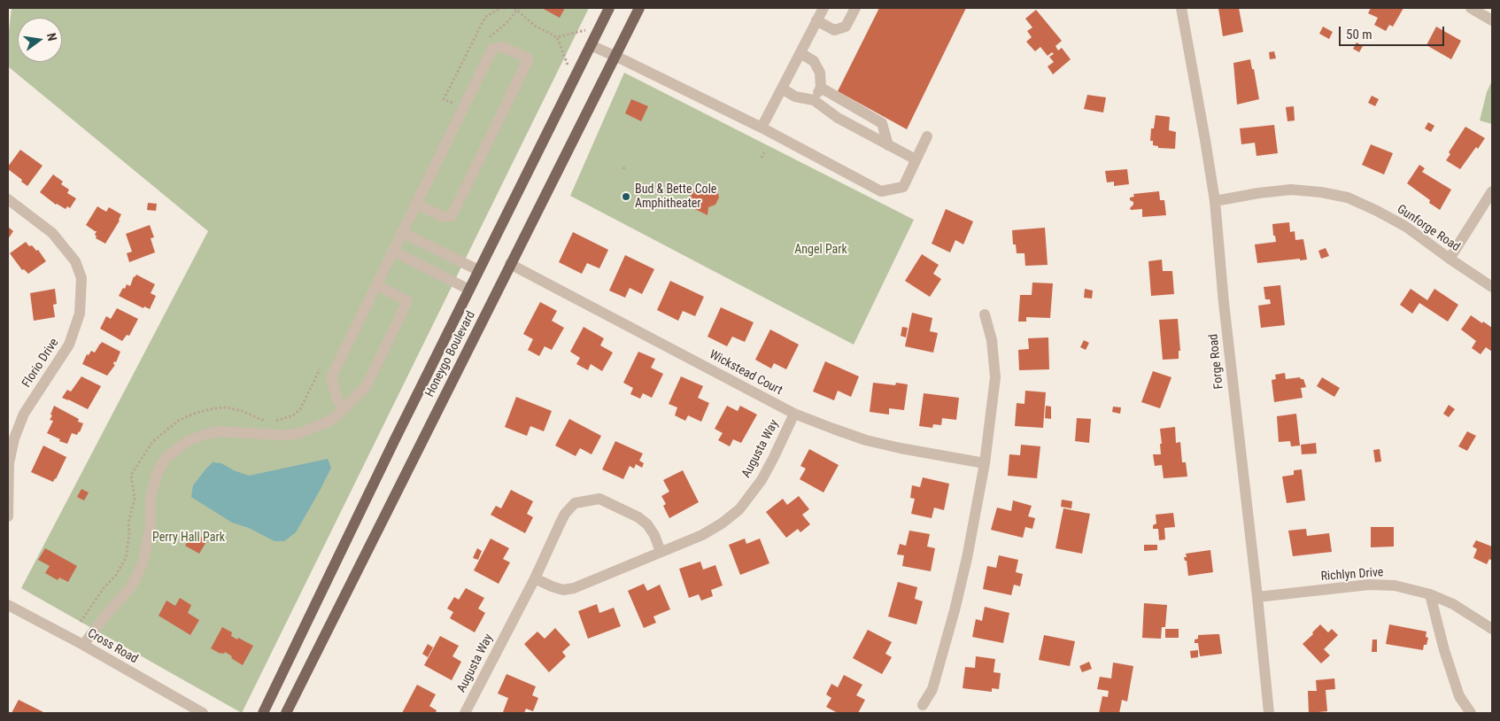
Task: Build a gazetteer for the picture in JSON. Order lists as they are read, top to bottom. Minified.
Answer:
{"streets":{"main road":["Honeygo Boulevard"],"street":["Gunforge Road","Forge Road","Florio Drive","Wickstead Court","Augusta Way","Richlyn Drive","Cross Road"]},"crossings":[["Gunforge Road","Forge Road"],["Honeygo Boulevard","Wickstead Court"],["Forge Road","Richlyn Drive"],["Wickstead Court","Augusta Way"]],"parks":["Angel Park","Perry Hall Park"],"places":["Bud & Bette Cole Amphitheater"],"scale_bar":"50 m","north":"right"}
